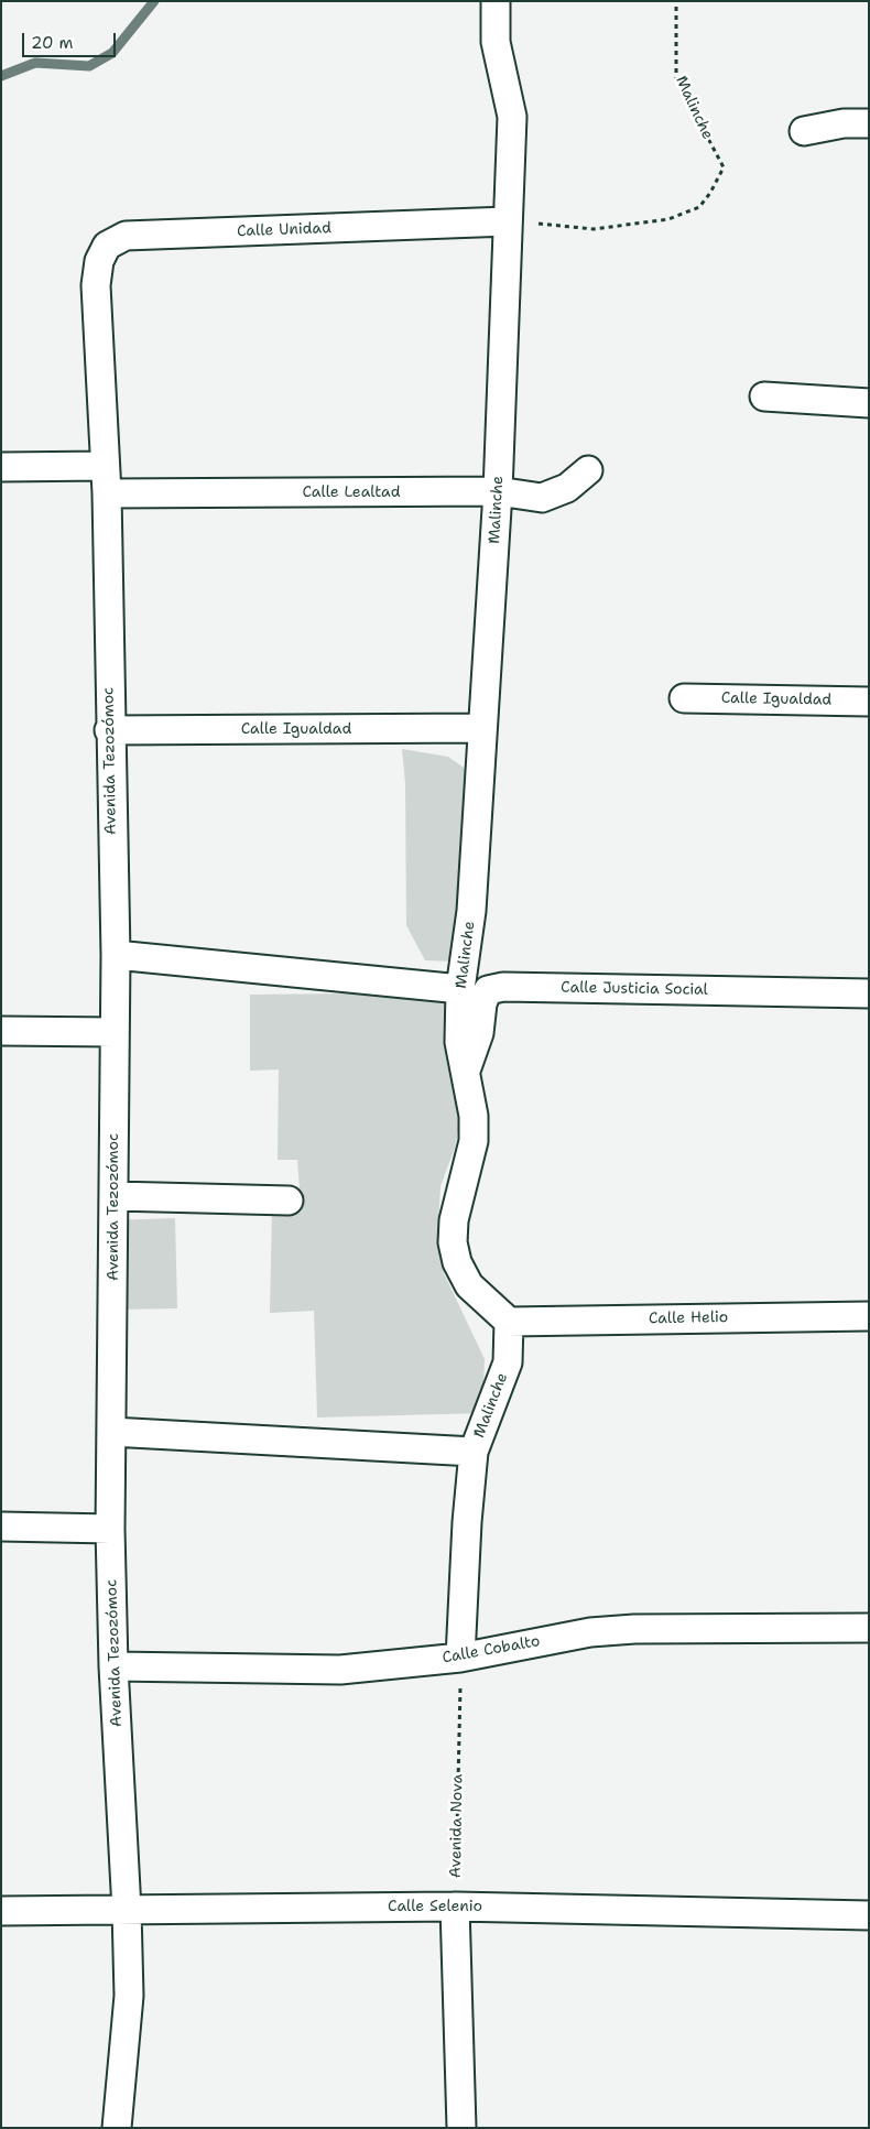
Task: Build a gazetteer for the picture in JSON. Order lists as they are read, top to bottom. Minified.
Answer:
{"streets":{"street":["Malinche","Calle Unidad","Calle Lealtad","Calle Igualdad","Avenida Tezozómoc","Calle Justicia Social","Calle Helio","Calle Cobalto","Calle Selenio"],"path":["Avenida Nova"]},"crossings":[["Malinche","Calle Unidad"],["Malinche","Calle Lealtad"],["Malinche","Calle Igualdad"],["Malinche","Calle Justicia Social"],["Malinche","Calle Helio"],["Malinche","Calle Cobalto"],["Malinche","Avenida Nova"],["Calle Unidad","Avenida Tezozómoc"],["Calle Lealtad","Avenida Tezozómoc"],["Calle Igualdad","Avenida Tezozómoc"],["Avenida Tezozómoc","Calle Cobalto"],["Avenida Tezozómoc","Calle Selenio"],["Calle Cobalto","Avenida Nova"],["Avenida Nova","Calle Selenio"]],"scale_bar":"20 m"}
